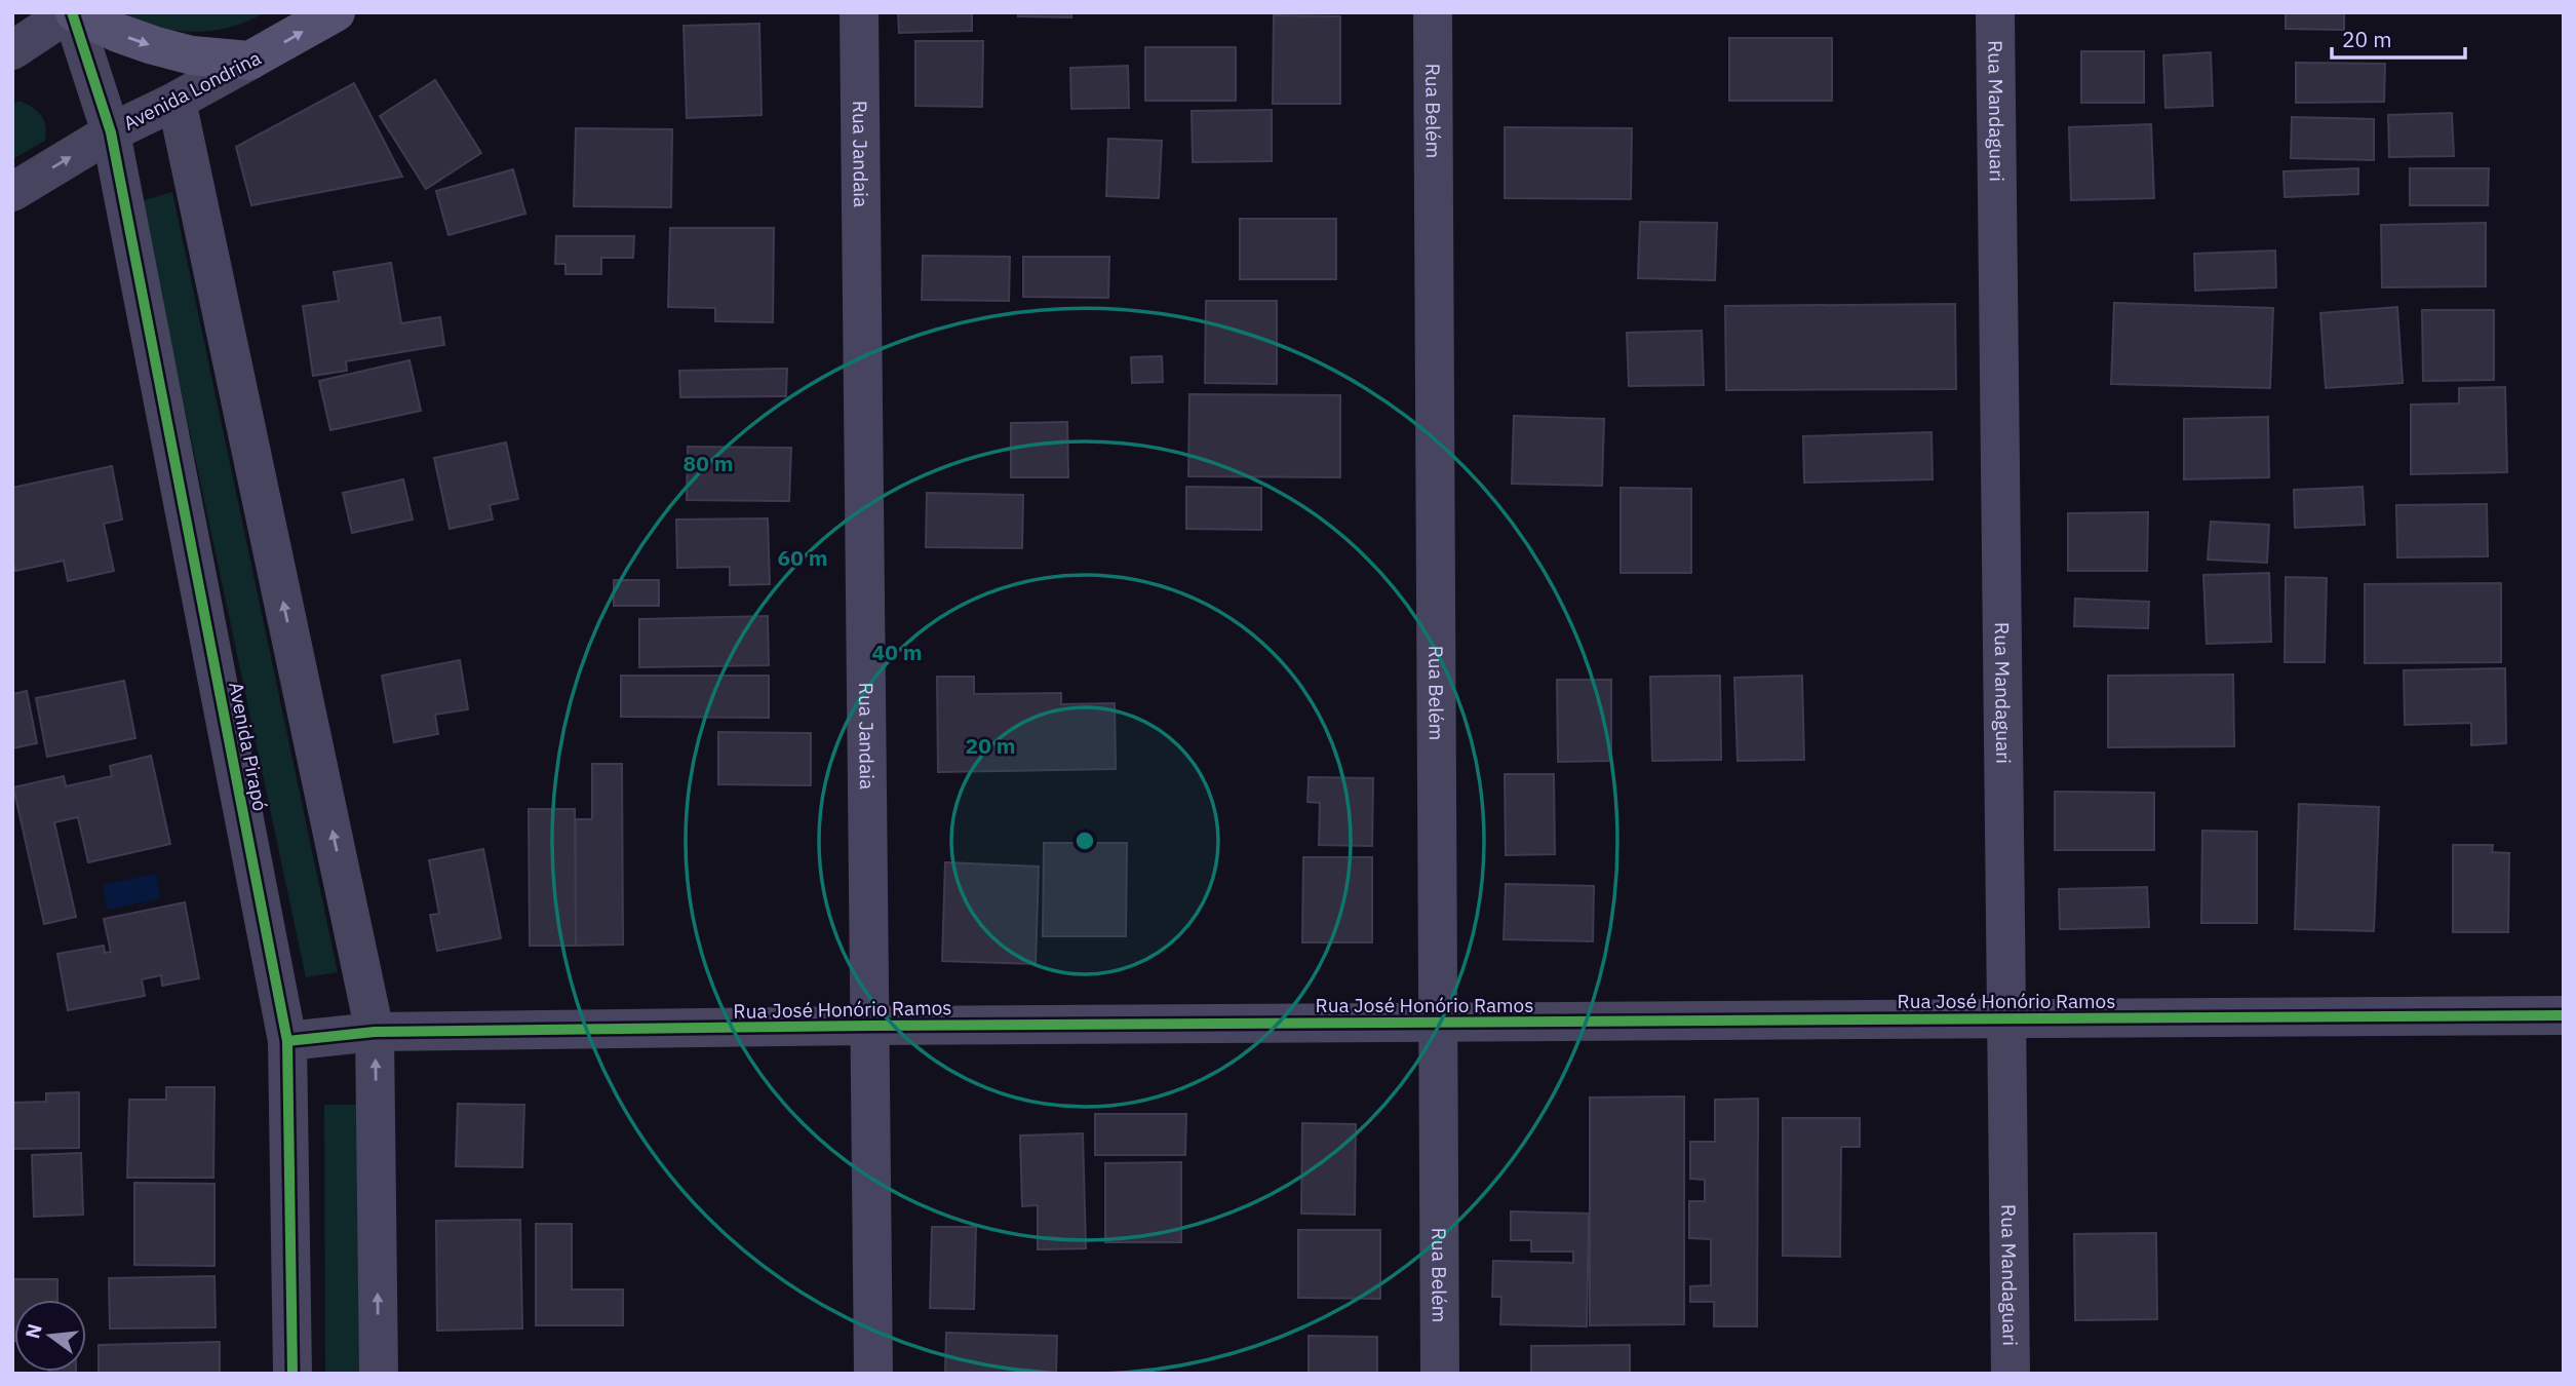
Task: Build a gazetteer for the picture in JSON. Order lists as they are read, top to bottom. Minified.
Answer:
{"streets":{"main road":["Avenida Londrina"],"street":["Rua Belém","Rua Mandaguari","Rua Jandaia","Avenida Pirapó","Rua José Honório Ramos"]},"crossings":[["Avenida Londrina","Avenida Pirapó"],["Rua Belém","Rua José Honório Ramos"],["Rua Mandaguari","Rua José Honório Ramos"],["Rua Jandaia","Rua José Honório Ramos"],["Avenida Pirapó","Rua José Honório Ramos"]],"one_way":["Avenida Londrina"],"scale_bar":"20 m","north":"left","rings":["80 m","60 m","40 m","20 m"]}
